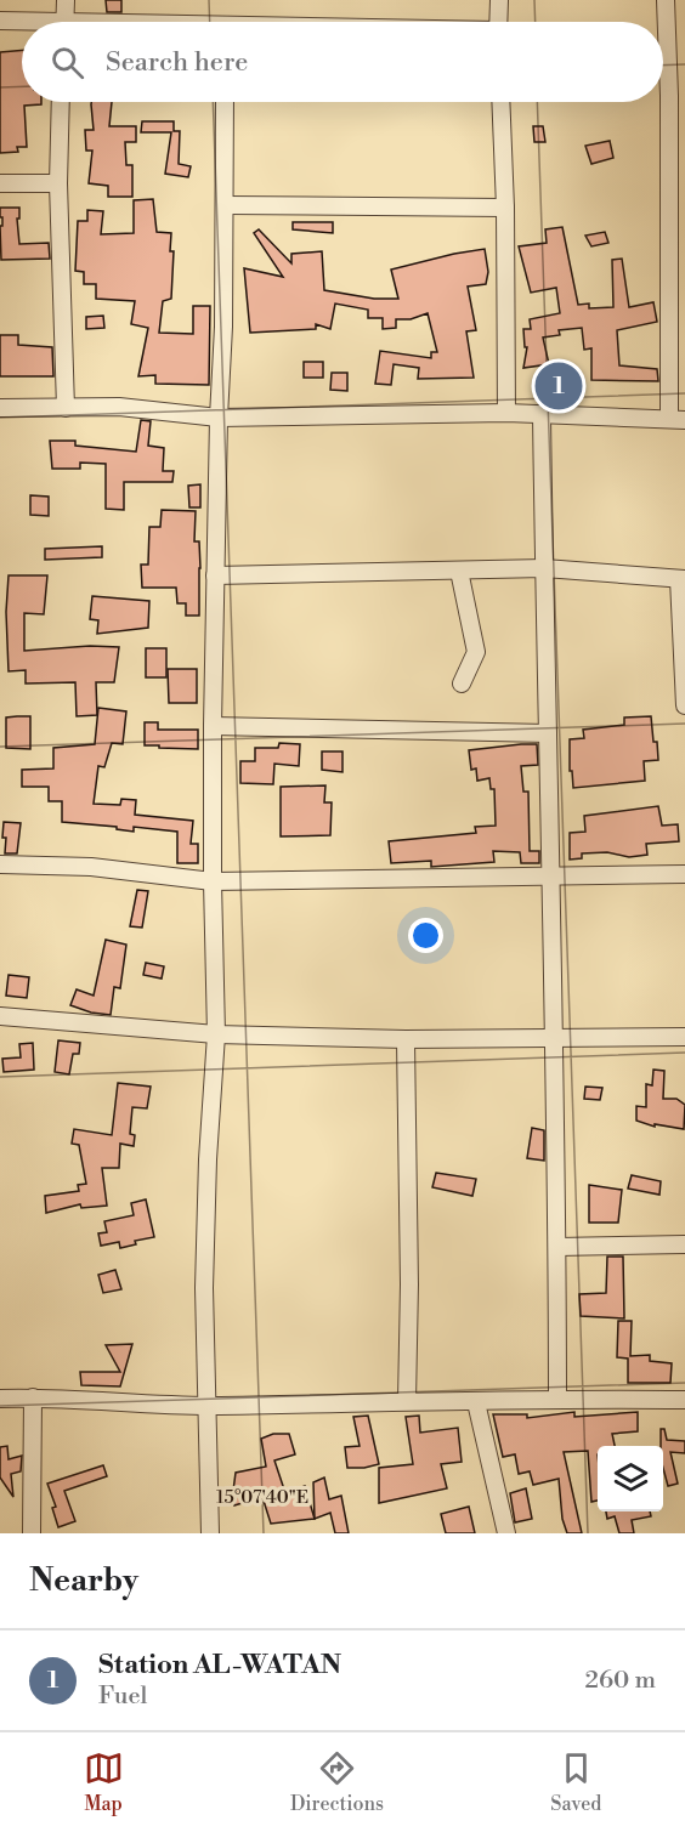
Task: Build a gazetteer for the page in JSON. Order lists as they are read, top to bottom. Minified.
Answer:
{"page":{"search":"Search here","pins":"1","heading":"Nearby","list":[{"mark":"1","name":"Station AL-WATAN","note":"Fuel","value":"260 m"}],"nav":["Map","Directions","Saved"]},"coordinates":["15°07'40\"E"]}
